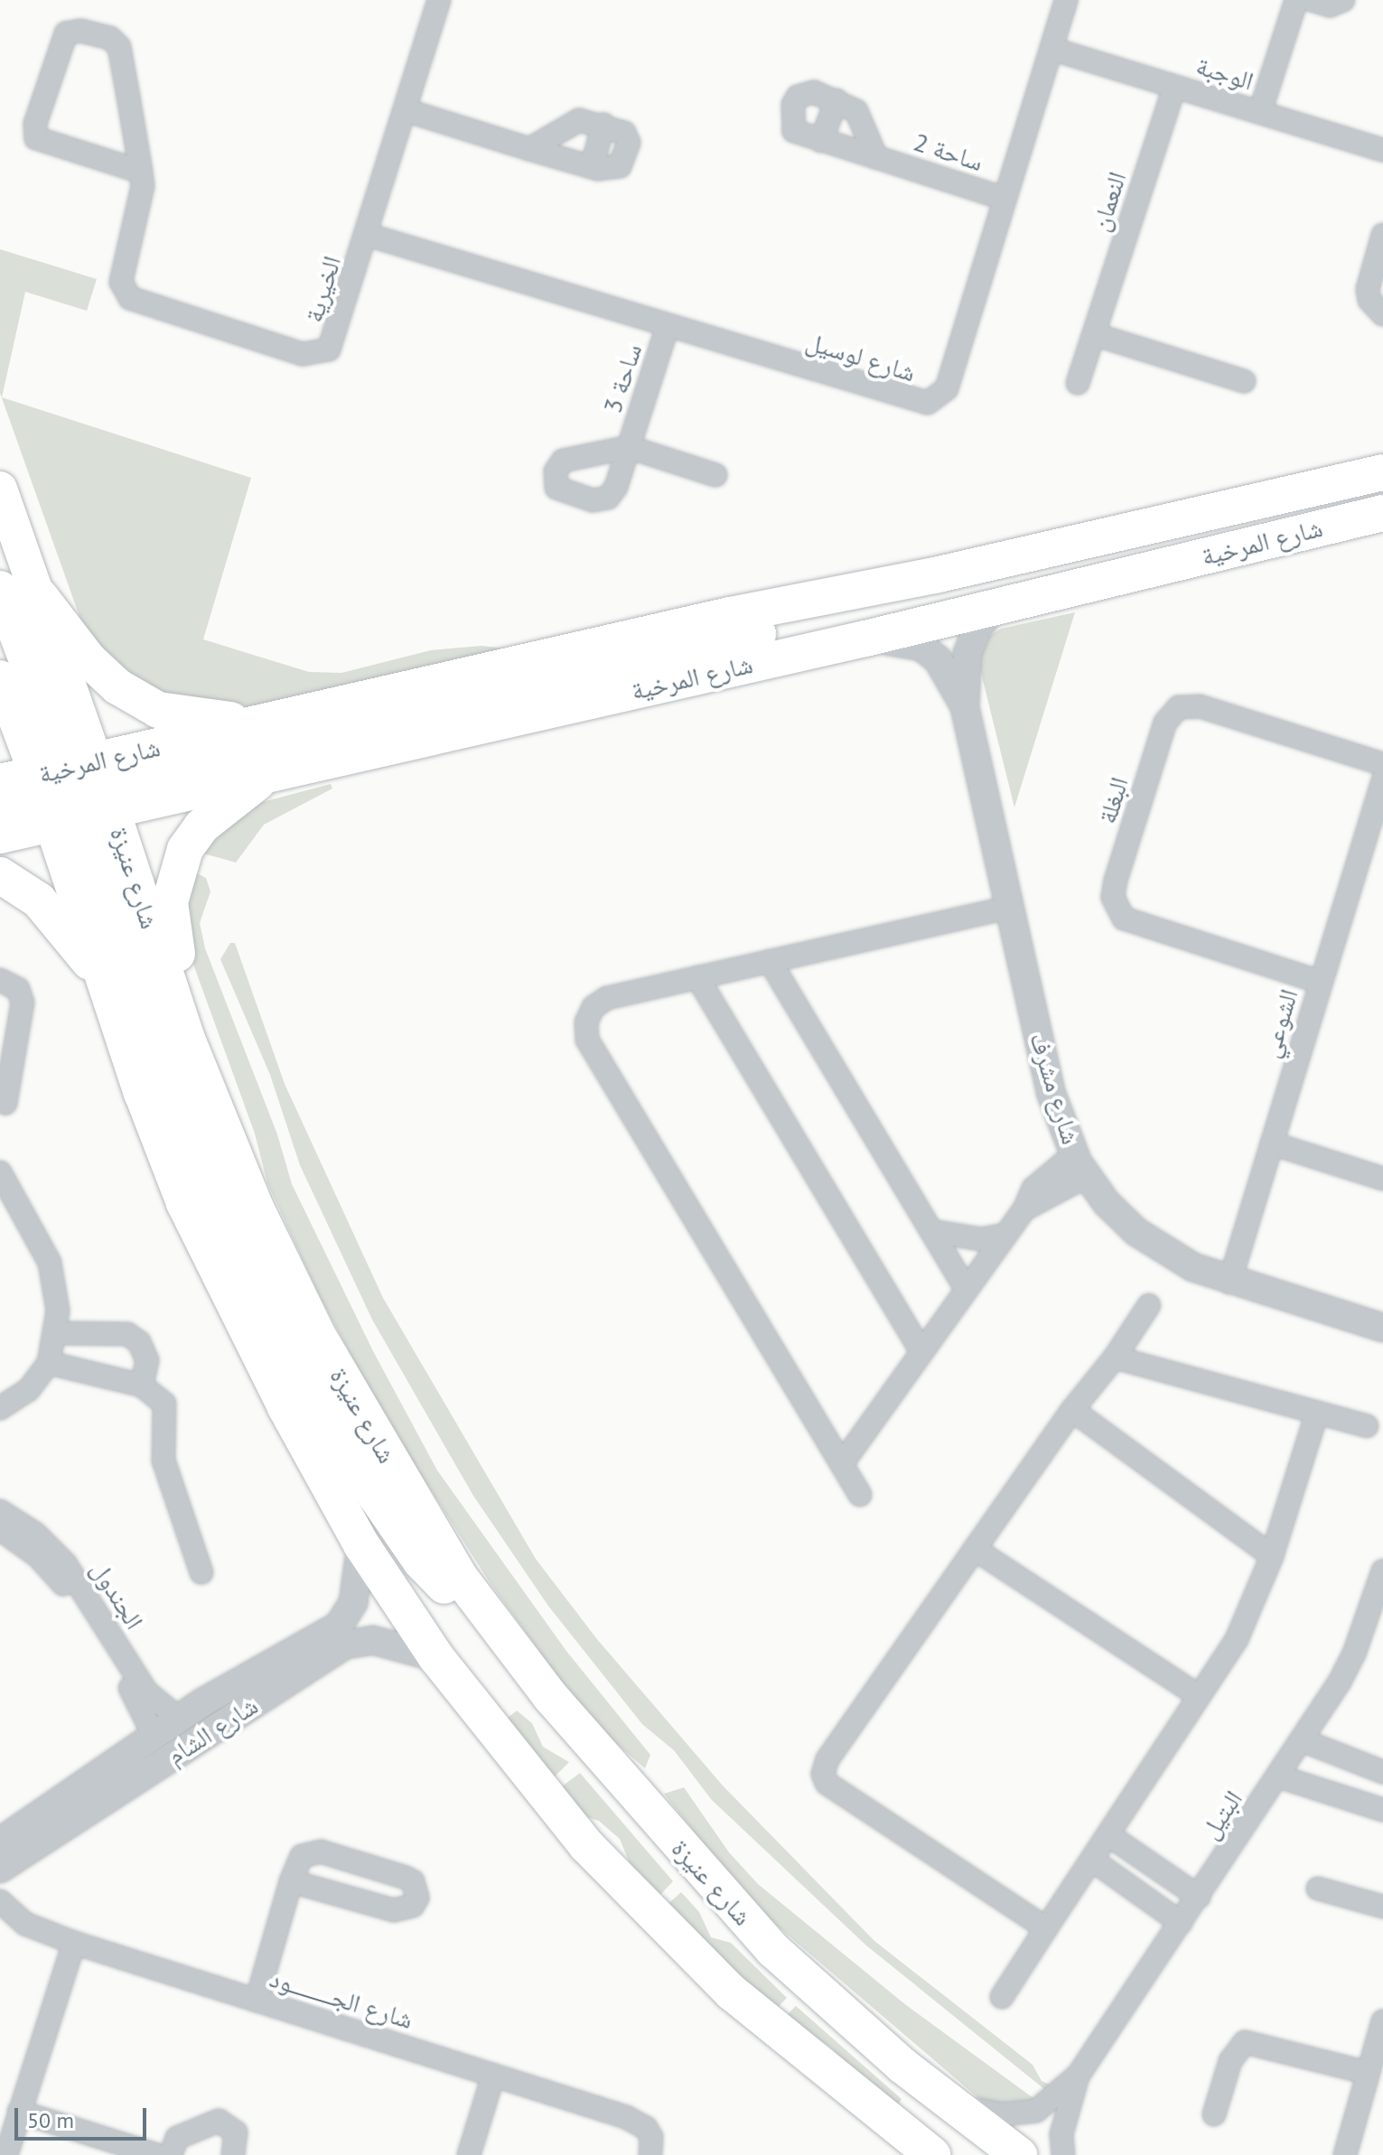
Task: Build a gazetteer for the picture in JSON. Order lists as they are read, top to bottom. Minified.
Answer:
{"streets":{"highway":["شارع المرخية","شارع عنيزة"],"street":["الوجبة","ساحة 2","النعمان","الخيرية","شارع لوسيل","ساحة 3","البغلة","الشوعي","شارع مشرف","الجندول","شارع الشام","البتيل","شارع الجــــــــود"]},"crossings":[["الوجبة","النعمان"],["الوجبة","شارع لوسيل"],["ساحة 2","شارع لوسيل"],["الخيرية","شارع لوسيل"],["شارع لوسيل","ساحة 3"],["شارع المرخية","شارع عنيزة"],["شارع المرخية","شارع مشرف"],["البغلة","الشوعي"],["شارع عنيزة","البتيل"],["الشوعي","شارع مشرف"],["الجندول","شارع الشام"]],"scale_bar":"50 m"}
